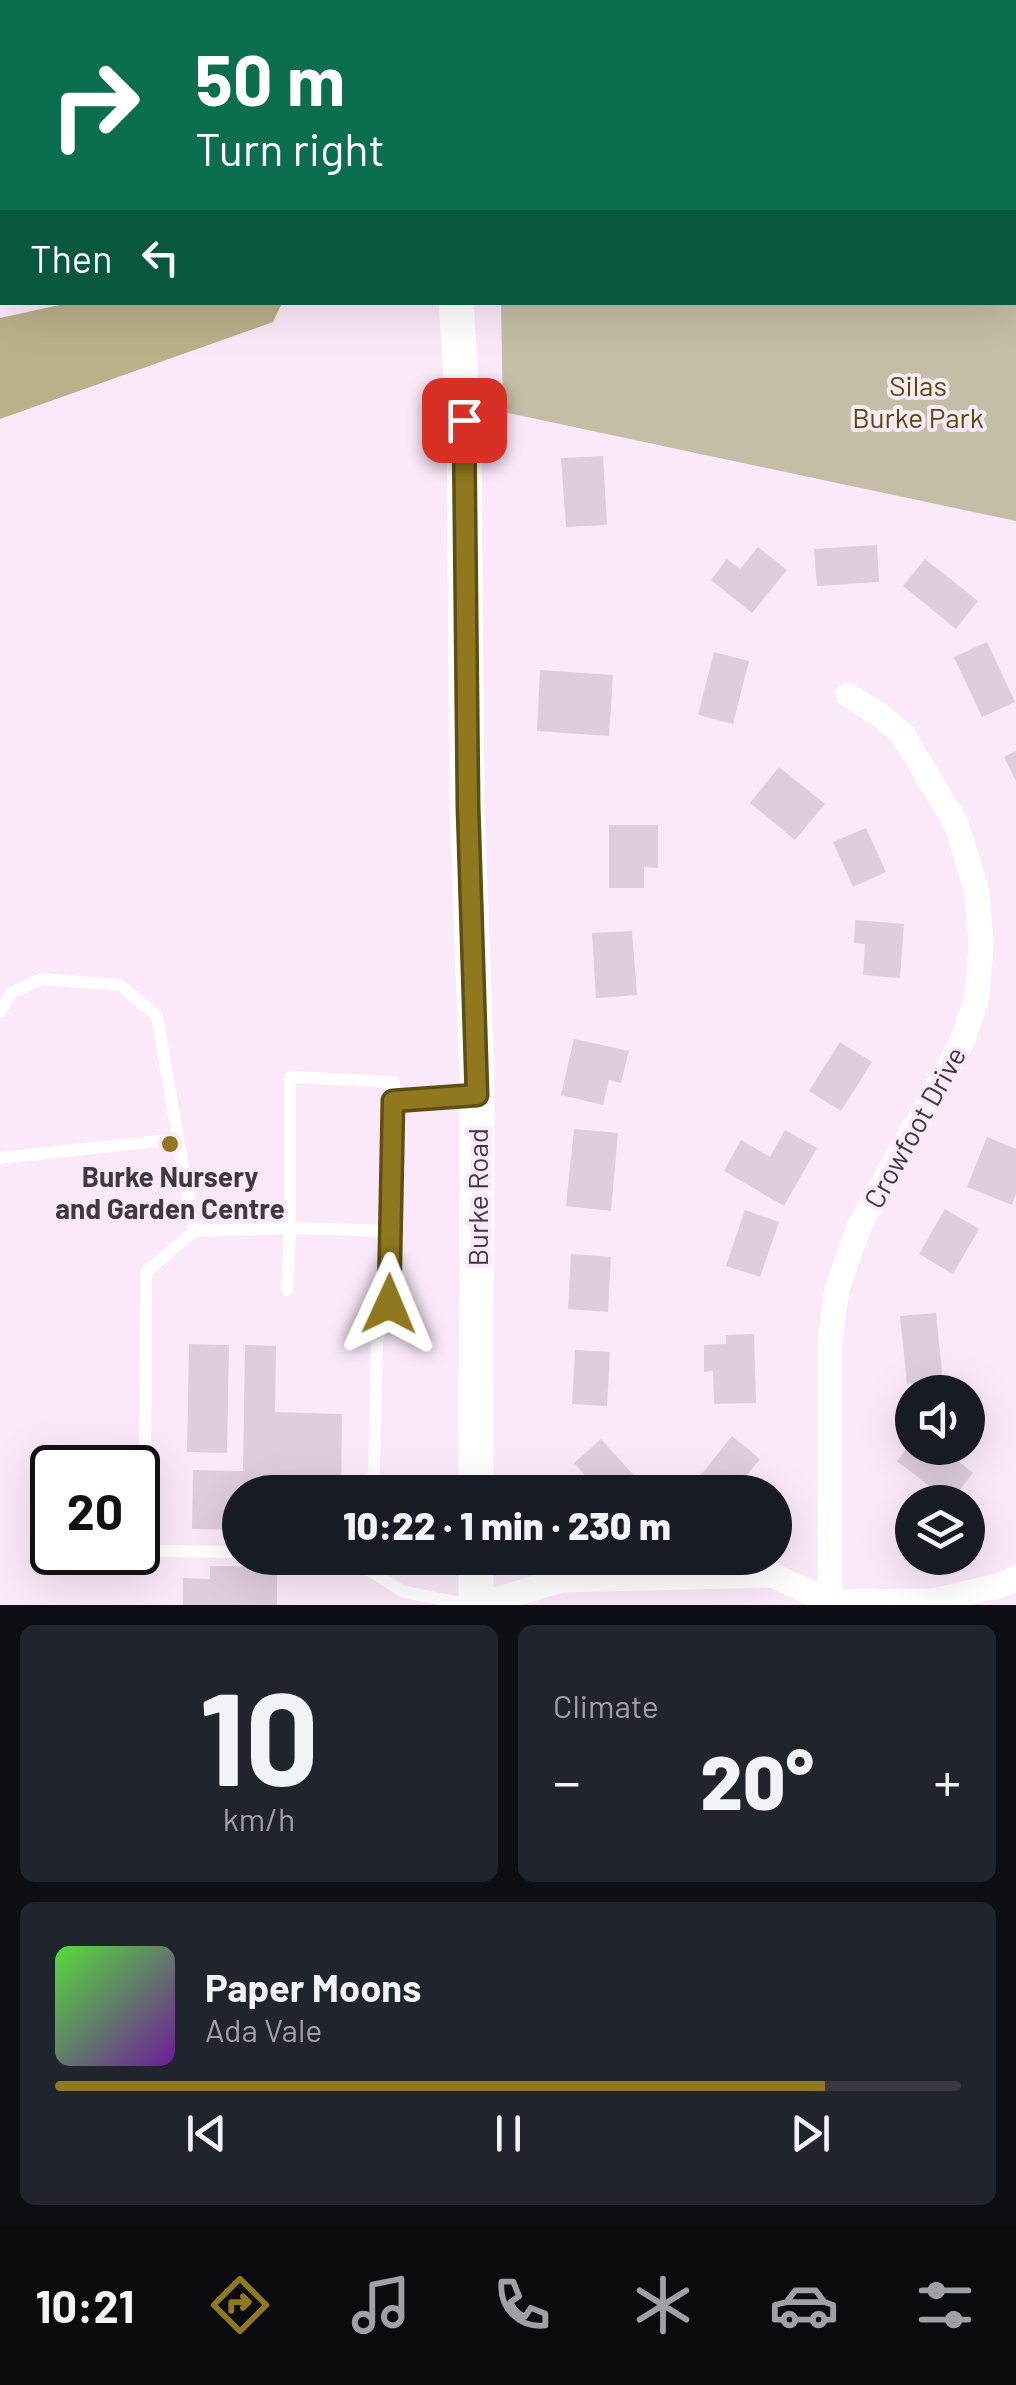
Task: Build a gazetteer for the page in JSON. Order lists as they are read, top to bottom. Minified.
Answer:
{"streets":{"street":["Crowfoot Drive","Burke Road"]},"parks":["Silas Burke Park"],"places":["Burke Nursery and Garden Centre"],"page":{"turn":["50 m","Turn right"],"then":"Then","limit":"20","trip":"10:22 · 1 min · 230 m","tile":[["10","km/h"],"Climate"],"heat":["−","20°","+"],"song":["Paper Moons","Ada Vale"],"tabs":"10:21"}}
